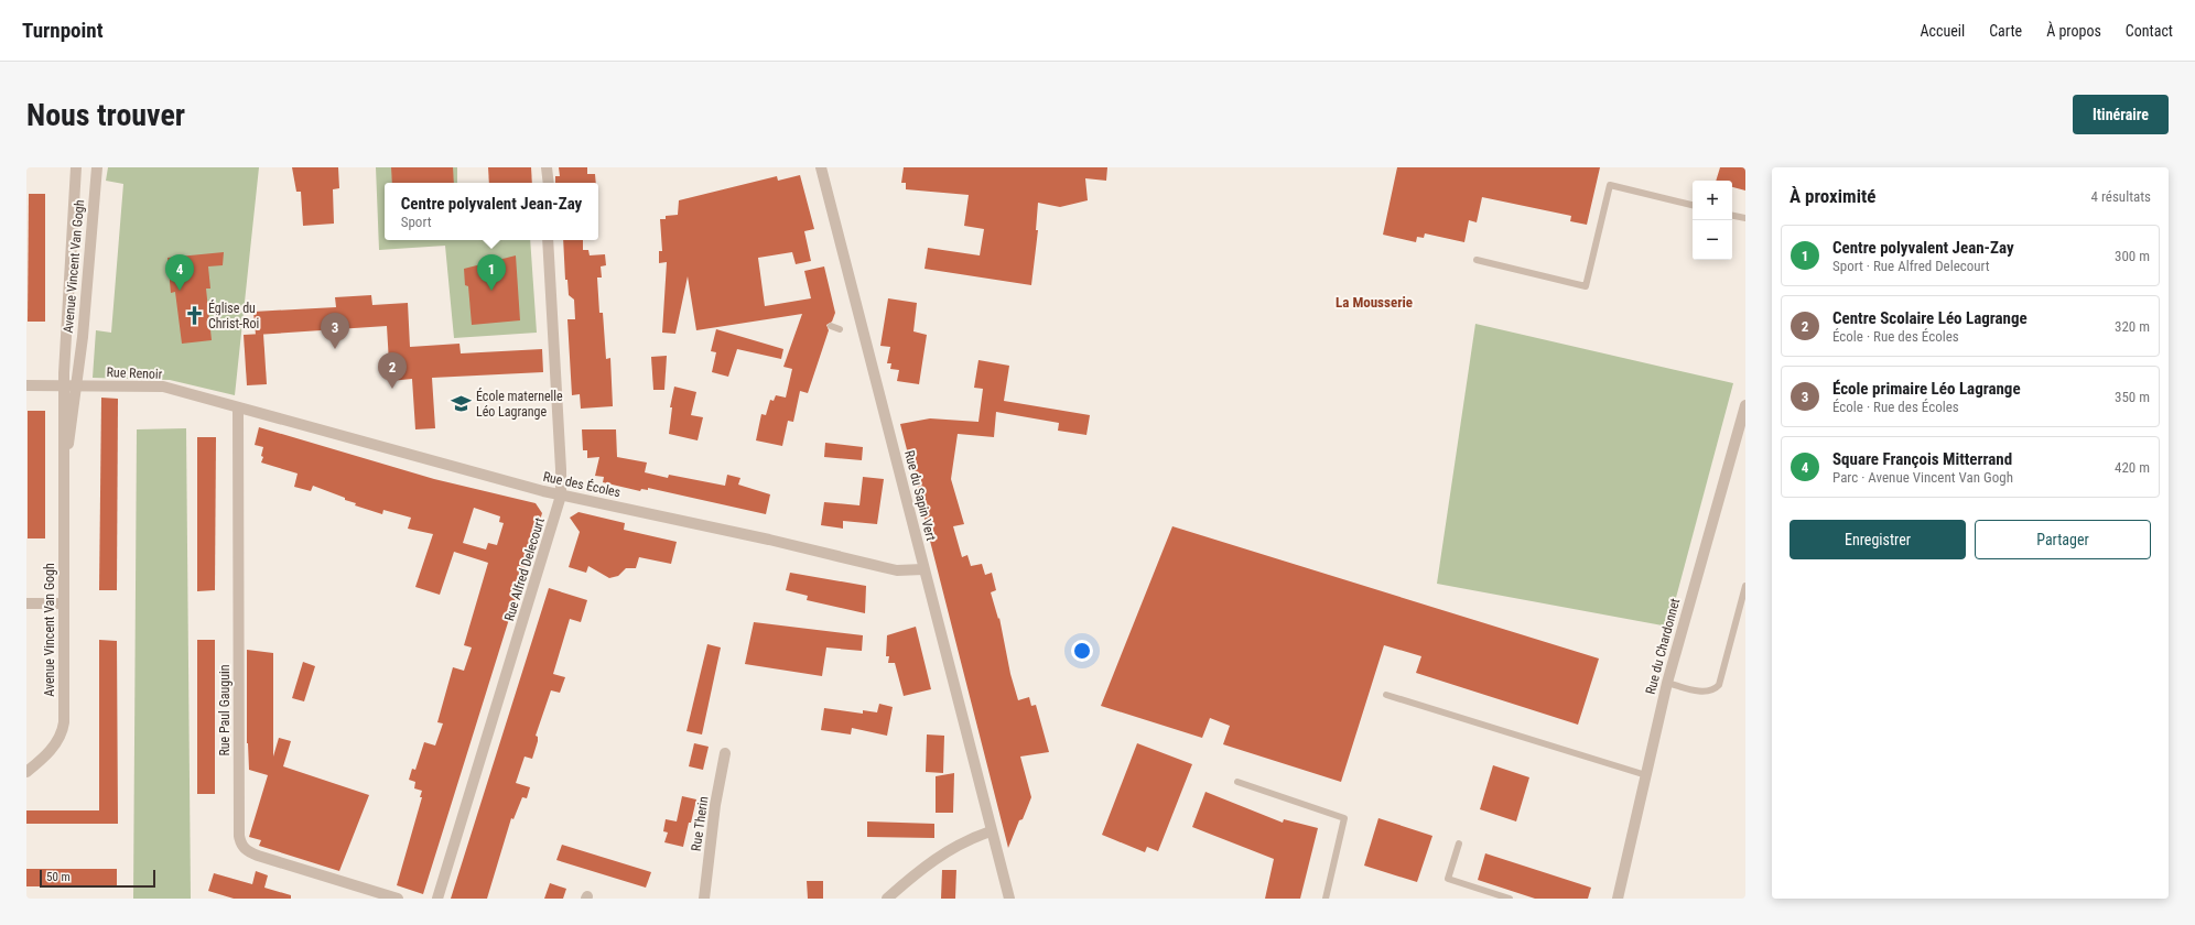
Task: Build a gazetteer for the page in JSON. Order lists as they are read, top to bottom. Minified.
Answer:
{"streets":{"street":["Avenue Vincent Van Gogh","Rue Renoir","Rue des Écoles","Rue du Sapin Vert","Rue Alfred Delecourt","Rue du Chardonnet","Rue Paul Gauguin","Rue Therin"]},"crossings":[["Avenue Vincent Van Gogh","Rue Renoir"],["Rue Renoir","Rue des Écoles"],["Rue Renoir","Rue Paul Gauguin"],["Rue des Écoles","Rue du Sapin Vert"],["Rue des Écoles","Rue Alfred Delecourt"],["Rue des Écoles","Rue Paul Gauguin"]],"districts":["La Mousserie"],"places":{"church":["Église du Christ-Roi"],"school or university":["École maternelle Léo Lagrange"]},"scale_bar":"50 m","page":{"header":"Turnpoint","nav":["Accueil","Carte","À propos","Contact"],"buttons":["Itinéraire",["Enregistrer","Partager"]],"title":"Nous trouver","heading":["À proximité","4 résultats"],"map_buttons":["+","−"],"popup":["Centre polyvalent Jean-Zay","Sport"],"list":[{"mark":"1","name":"Centre polyvalent Jean-Zay","note":"Sport · Rue Alfred Delecourt","value":"300 m"},{"mark":"2","name":"Centre Scolaire Léo Lagrange","note":"École · Rue des Écoles","value":"320 m"},{"mark":"3","name":"École primaire Léo Lagrange","note":"École · Rue des Écoles","value":"350 m"},{"mark":"4","name":"Square François Mitterrand","note":"Parc · Avenue Vincent Van Gogh","value":"420 m"}],"pins":["1","4","3","2"],"scale":"50 m"}}
